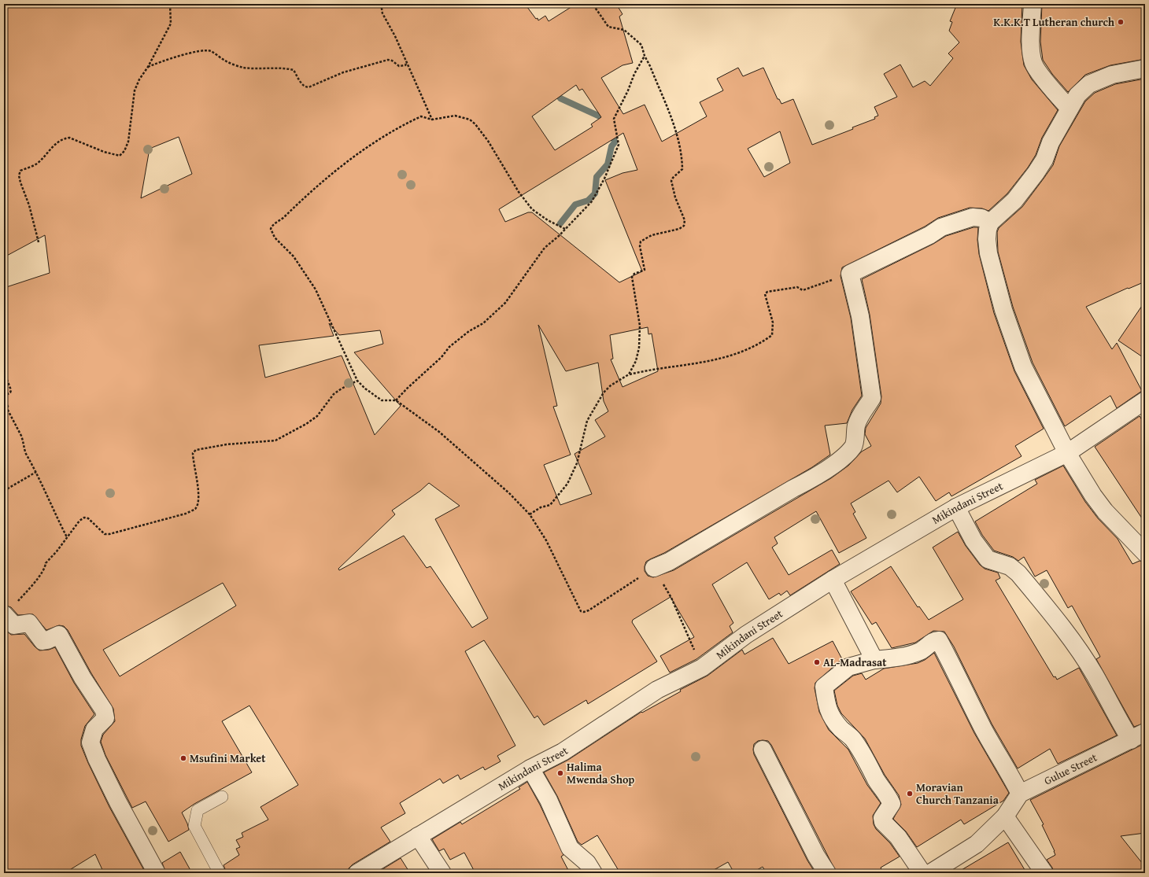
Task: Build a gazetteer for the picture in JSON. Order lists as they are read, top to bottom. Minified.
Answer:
{"streets":{"street":["Mikindani Street","Gulue Street"]},"places":["K.K.K.T Lutheran church","AL-Madrasat","Msufini Market","Halima Mwenda Shop","Moravian Church Tanzania"]}
